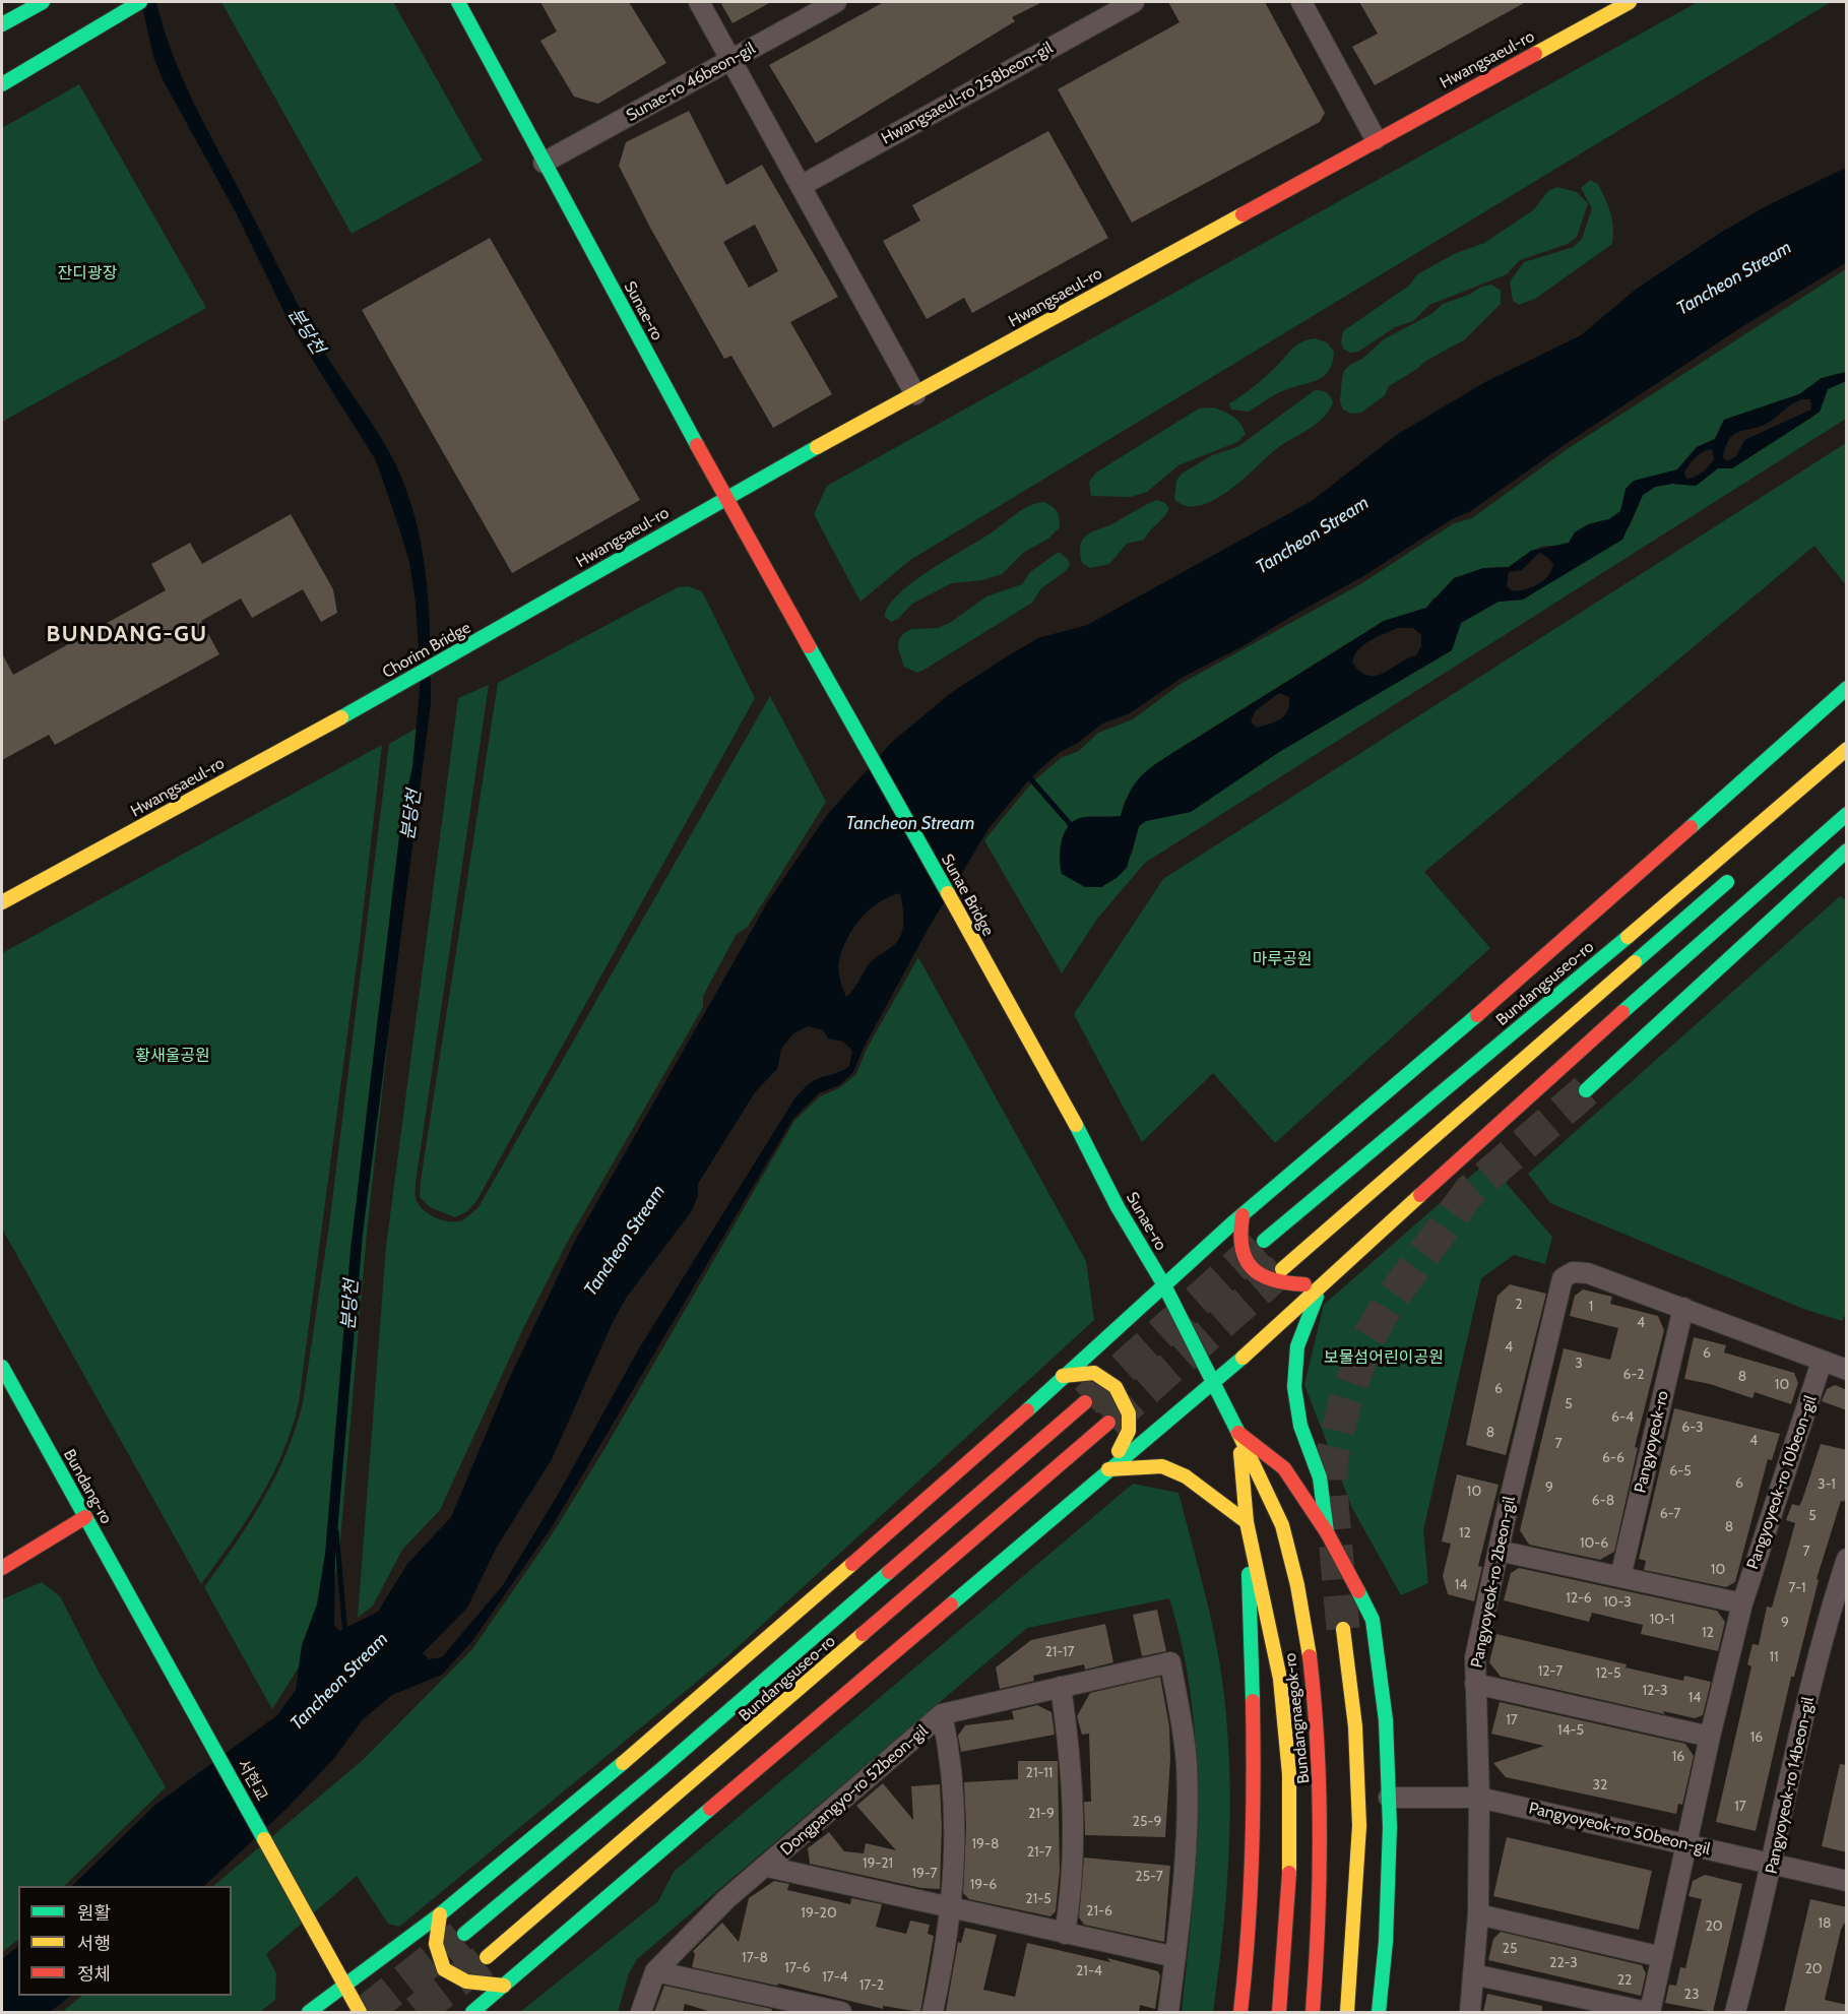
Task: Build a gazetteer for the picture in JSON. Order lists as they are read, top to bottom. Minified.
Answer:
{"streets":{"main road":["Hwangsaeul-ro","Sunae-ro","Chorim Bridge","Sunae Bridge","Bundangsuseo-ro","Bundang-ro","Bundangnaegok-ro","서현교"],"street":["Sunae-ro 46beon-gil","Hwangsaeul-ro 258beon-gil","Pangyoyeok-ro","Pangyoyeok-ro 10beon-gil","Pangyoyeok-ro 2beon-gil","Pangyoyeok-ro 14beon-gil","Dongpangyo-ro 52beon-gil","Pangyoyeok-ro 50beon-gil"]},"crossings":[["Hwangsaeul-ro","Sunae-ro"],["Hwangsaeul-ro","Chorim Bridge"],["Sunae-ro 46beon-gil","Sunae-ro"],["Sunae-ro","Sunae Bridge"],["Sunae-ro","Bundangnaegok-ro"],["Pangyoyeok-ro","Pangyoyeok-ro 2beon-gil"],["Pangyoyeok-ro 10beon-gil","Pangyoyeok-ro 50beon-gil"],["Bundang-ro","서현교"],["Pangyoyeok-ro 2beon-gil","Pangyoyeok-ro 50beon-gil"],["Pangyoyeok-ro 14beon-gil","Pangyoyeok-ro 50beon-gil"]],"districts":["BUNDANG-GU"],"water":["Tancheon Stream","분당천"],"parks":["잔디광장","마루공원","황새울공원","보물섬어린이공원"],"house_numbers":["2","1","4","4","6","3","6-2","8","10","6","5","6-4","6-3","8","4","7","6-6","6-5","6","3-1","9","10","6-8","6-7","5","8","12","10-6","7","10","14","7-1","12-6","10-3","10-1","9","12","21-17","11","12-7","12-5","12-3","14","17","14-5","16","16","21-11","32","17","21-9","25-9","19-8","21-7","19-21","19-7","25-7","19-6","21-5","21-6","19-20","18","20","25","17-8","22-3","17-6","20","21-4","17-4","22","17-2","23"],"legend":["원활","서행","정체"]}
